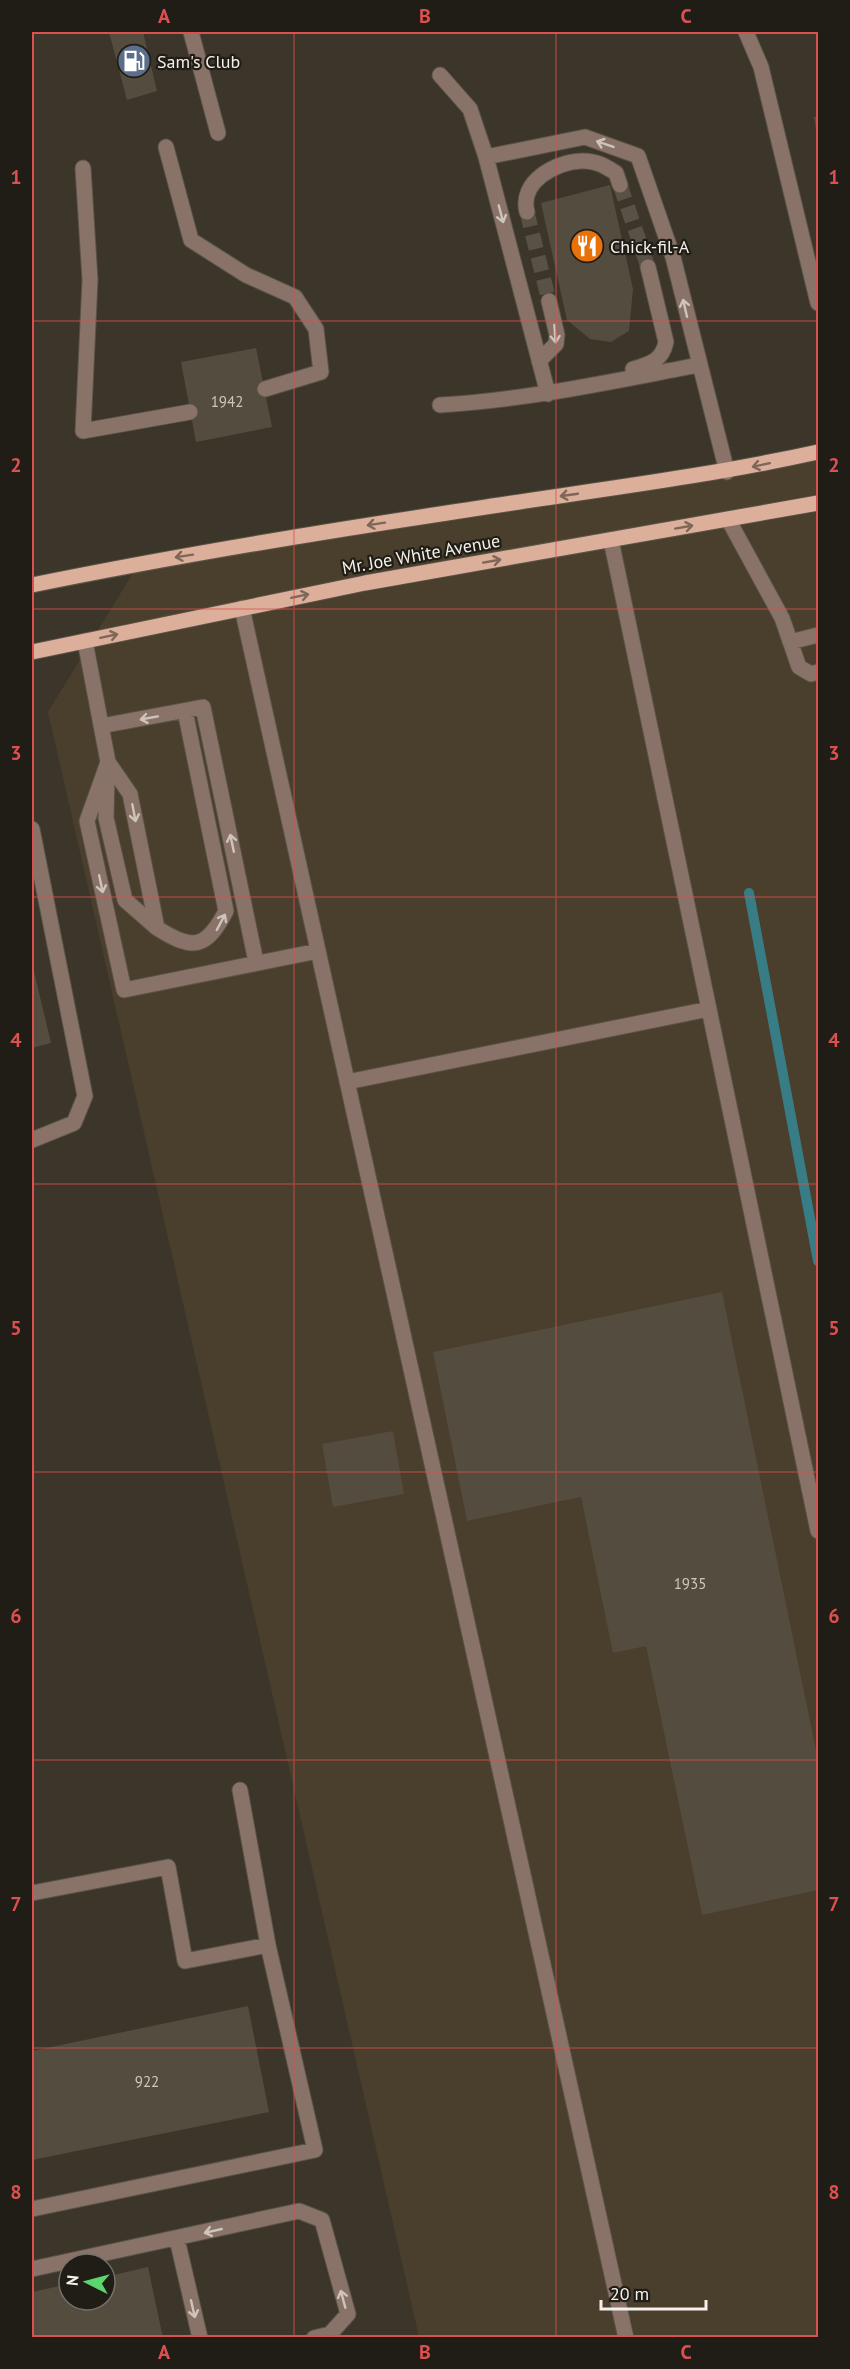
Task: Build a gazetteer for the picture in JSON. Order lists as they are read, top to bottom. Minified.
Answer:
{"streets":{"main road":["Mr. Joe White Avenue"]},"places":{"fuel station":["Sam's Club"],"restaurant":["Chick-fil-A"]},"house_numbers":["1942","1935","922"],"scale_bar":"20 m","north":"left","grid":{"columns":["A","B","C"],"rows":["1","2","3","4","5","6","7","8"]}}
